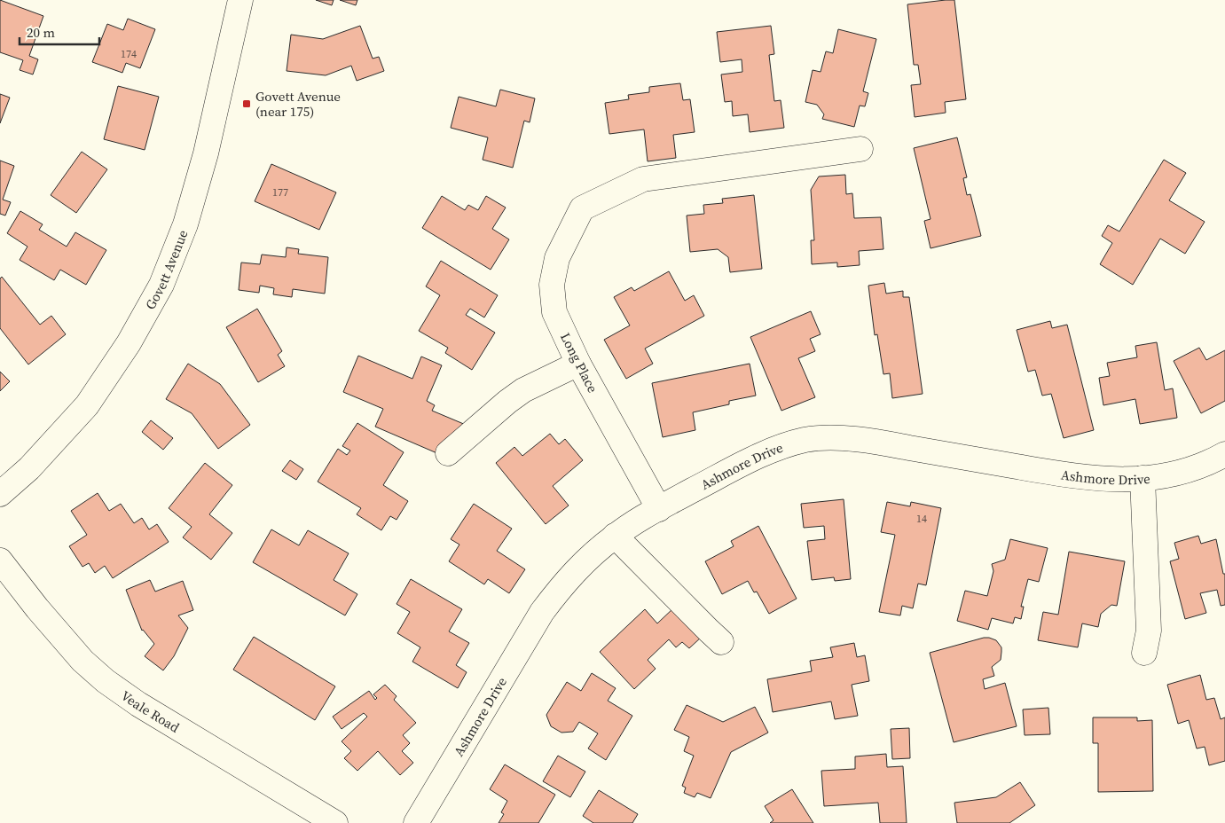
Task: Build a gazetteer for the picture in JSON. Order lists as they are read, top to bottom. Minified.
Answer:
{"streets":{"street":["Govett Avenue","Long Place","Ashmore Drive","Veale Road"]},"crossings":[["Long Place","Ashmore Drive"]],"places":{"transit":["Govett Avenue (near 175)"]},"house_numbers":["174","177","14"],"scale_bar":"20 m"}
